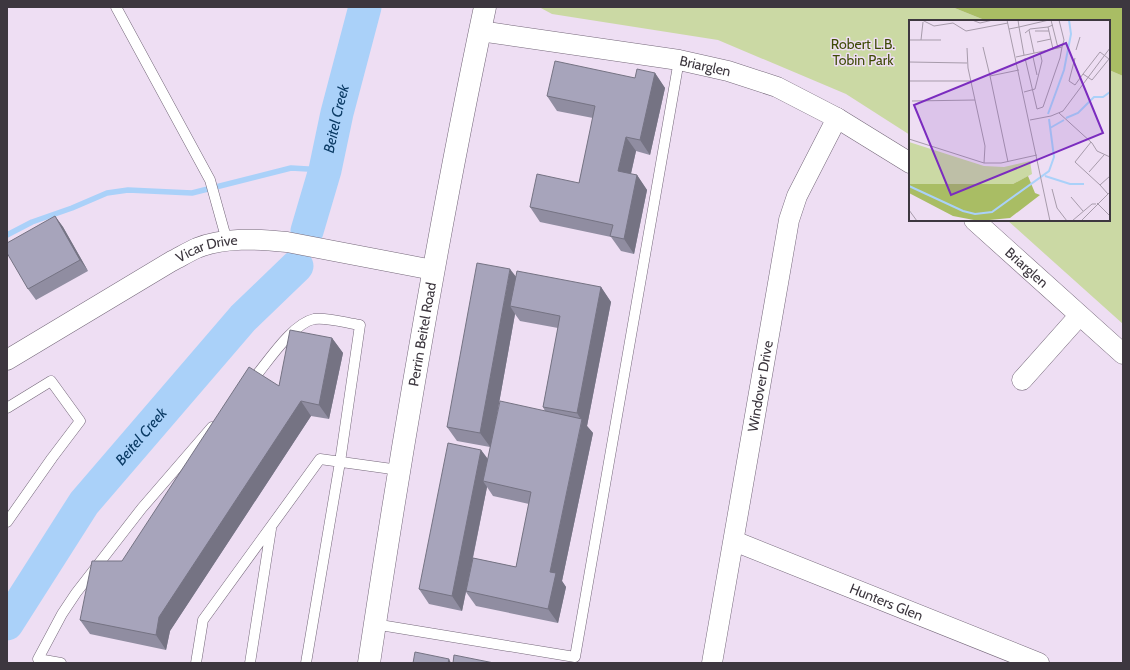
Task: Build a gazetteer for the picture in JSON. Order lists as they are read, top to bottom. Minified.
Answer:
{"streets":{"main road":["Perrin Beitel Road"],"street":["Briarglen","Vicar Drive","Windover Drive","Hunters Glen"]},"crossings":[["Briarglen","Perrin Beitel Road"],["Briarglen","Windover Drive"],["Vicar Drive","Perrin Beitel Road"],["Windover Drive","Hunters Glen"]],"water":["Beitel Creek"],"parks":["Robert L.B. Tobin Park"]}
